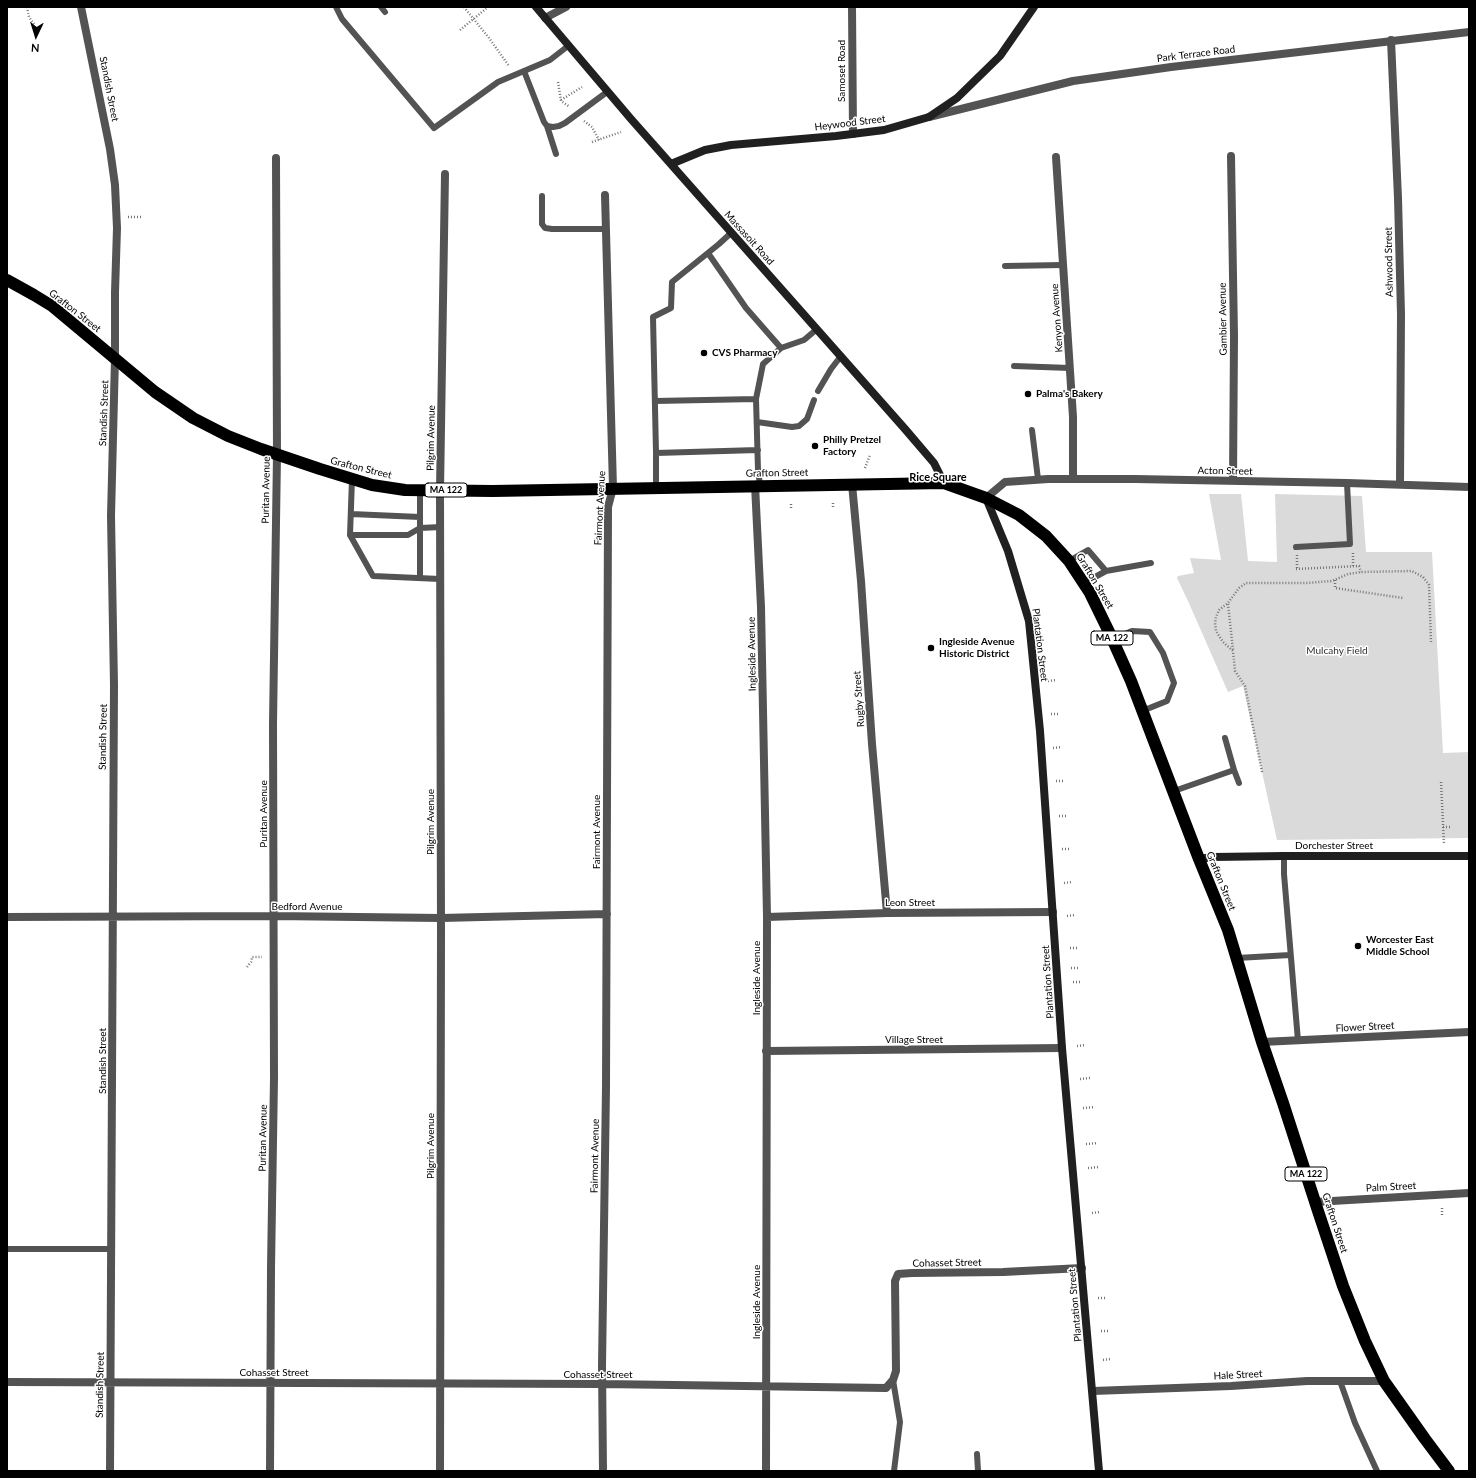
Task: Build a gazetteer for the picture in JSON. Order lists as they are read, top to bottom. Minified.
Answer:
{"streets":{"highway":["Grafton Street","MA 122"],"street":["Park Terrace Road","Samoset Road","Standish Street","Heywood Street","Massasoit Road","Ashwood Street","Kenyon Avenue","Gambier Avenue","Pilgrim Avenue","Acton Street","Puritan Avenue","Fairmont Avenue","Plantation Street","Ingleside Avenue","Rugby Street","Dorchester Street","Leon Street","Bedford Avenue","Flower Street","Village Street","Palm Street","Cohasset Street","Hale Street"]},"crossings":[["Park Terrace Road","Heywood Street"],["Park Terrace Road","Ashwood Street"],["Samoset Road","Heywood Street"],["Standish Street","Grafton Street"],["Standish Street","Bedford Avenue"],["Standish Street","Cohasset Street"],["Heywood Street","Massasoit Road"],["Massasoit Road","Grafton Street"],["Ashwood Street","Acton Street"],["Grafton Street","Pilgrim Avenue"],["Grafton Street","Acton Street"],["Grafton Street","Puritan Avenue"],["Grafton Street","Fairmont Avenue"],["Grafton Street","Plantation Street"],["Grafton Street","Ingleside Avenue"],["Grafton Street","Rugby Street"],["Grafton Street","Dorchester Street"],["Grafton Street","Flower Street"],["Grafton Street","Palm Street"],["Grafton Street","Hale Street"],["Kenyon Avenue","Acton Street"],["Gambier Avenue","Acton Street"],["Pilgrim Avenue","Bedford Avenue"],["Pilgrim Avenue","Cohasset Street"],["Acton Street","Plantation Street"],["Puritan Avenue","Bedford Avenue"],["Puritan Avenue","Cohasset Street"],["Fairmont Avenue","Bedford Avenue"],["Fairmont Avenue","Cohasset Street"],["Plantation Street","Leon Street"],["Plantation Street","Village Street"],["Plantation Street","Cohasset Street"],["Plantation Street","Hale Street"],["Ingleside Avenue","Leon Street"],["Ingleside Avenue","Village Street"],["Ingleside Avenue","Cohasset Street"],["Rugby Street","Leon Street"]],"districts":["Rice Square"],"parks":["Mulcahy Field"],"places":["CVS Pharmacy","Palma's Bakery","Philly Pretzel Factory","Ingleside Avenue Historic District","Worcester East Middle School"],"north":"bottom"}
